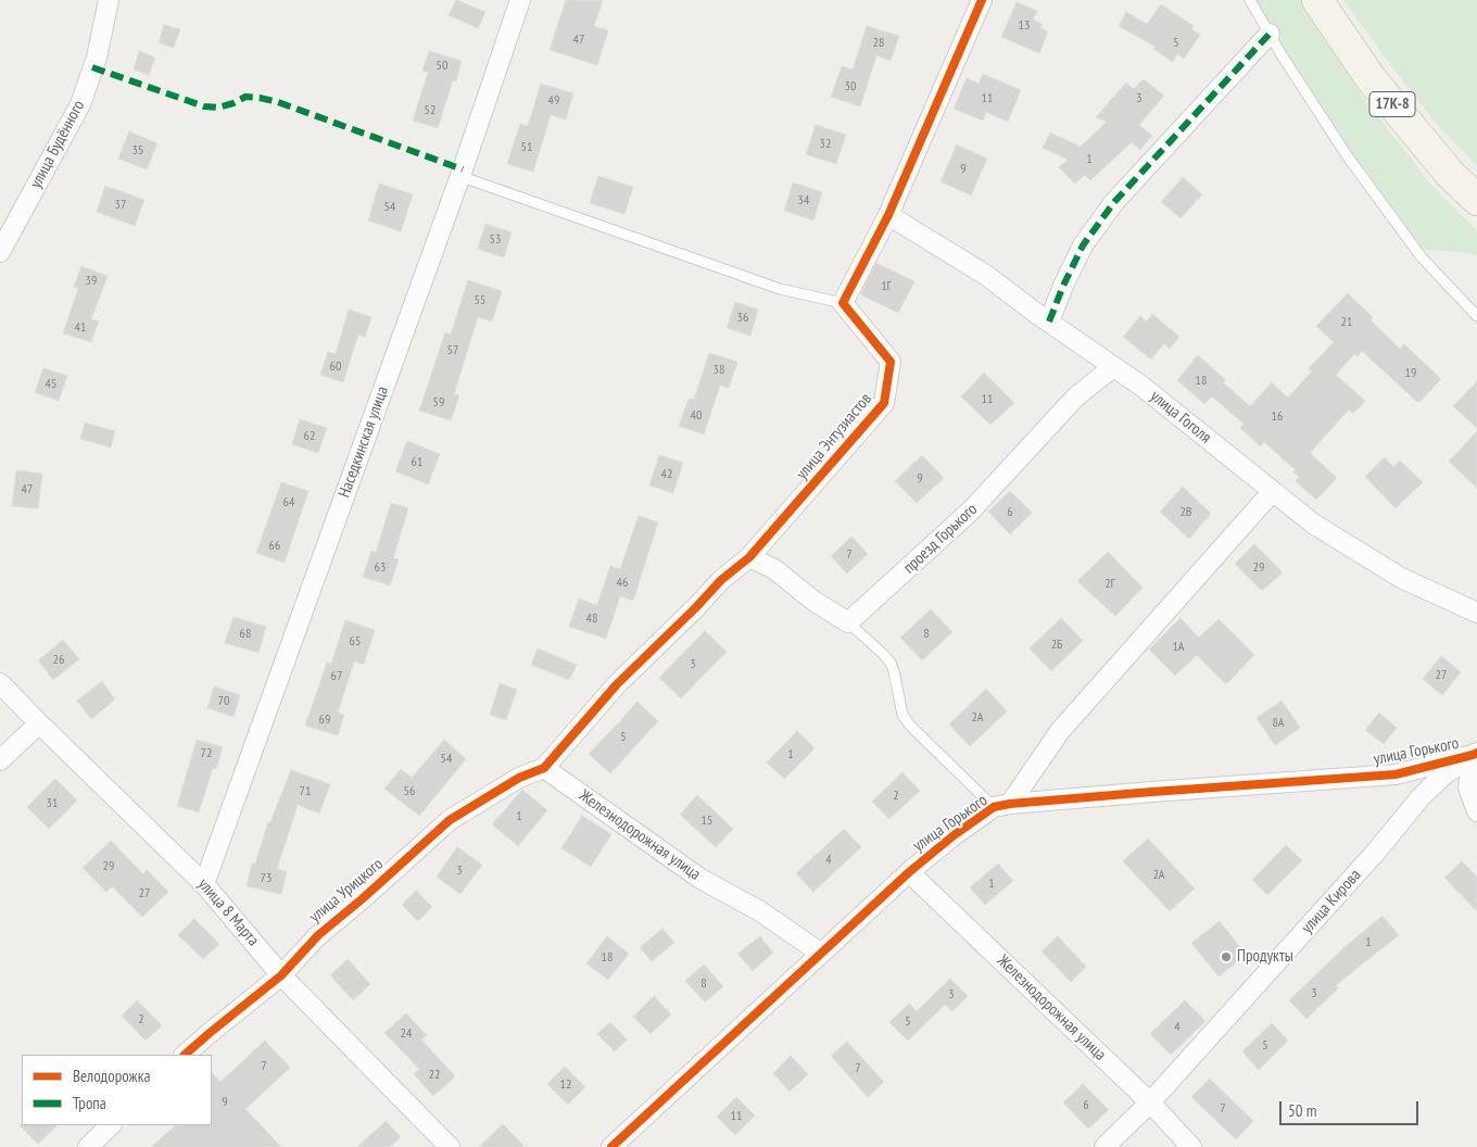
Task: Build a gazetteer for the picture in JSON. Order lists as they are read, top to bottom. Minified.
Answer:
{"streets":{"main road":["17К-8"],"street":["улица Будённого","улица Гоголя","улица Энтузиастов","Наседкинская улица","проезд Горького","улица Горького","Железнодорожная улица","улица Урицкого","улица Кирова","улица 8 Марта"]},"crossings":[["улица Гоголя","проезд Горького"],["улица Гоголя","улица Горького"],["улица Энтузиастов","Железнодорожная улица"],["улица Энтузиастов","улица Урицкого"],["Наседкинская улица","улица 8 Марта"],["улица Горького","Железнодорожная улица"],["улица Горького","улица Кирова"],["Железнодорожная улица","улица Урицкого"],["Железнодорожная улица","улица Кирова"],["улица Урицкого","улица 8 Марта"]],"places":["Продукты"],"house_numbers":["13","47","28","5","50","30","11","3","49","52","32","51","35","1","9","34","37","54","53","39","1Г","55","36","21","41","57","60","38","19","18","45","11","59","40","16","62","61","42","9","47","64","6","2В","66","7","63","29","46","2Г","48","68","8","65","2Б","1А","26","3","27","67","70","2А","69","8А","5","72","1","54","71","56","2","31","1","15","4","29","3","2А","73","1","27","1","18","8","3","3","2","5","4","24","5","7","7","22","12","9","6","7","11"],"legend":["Велодорожка","Тропа"],"scale_bar":"50 m"}
